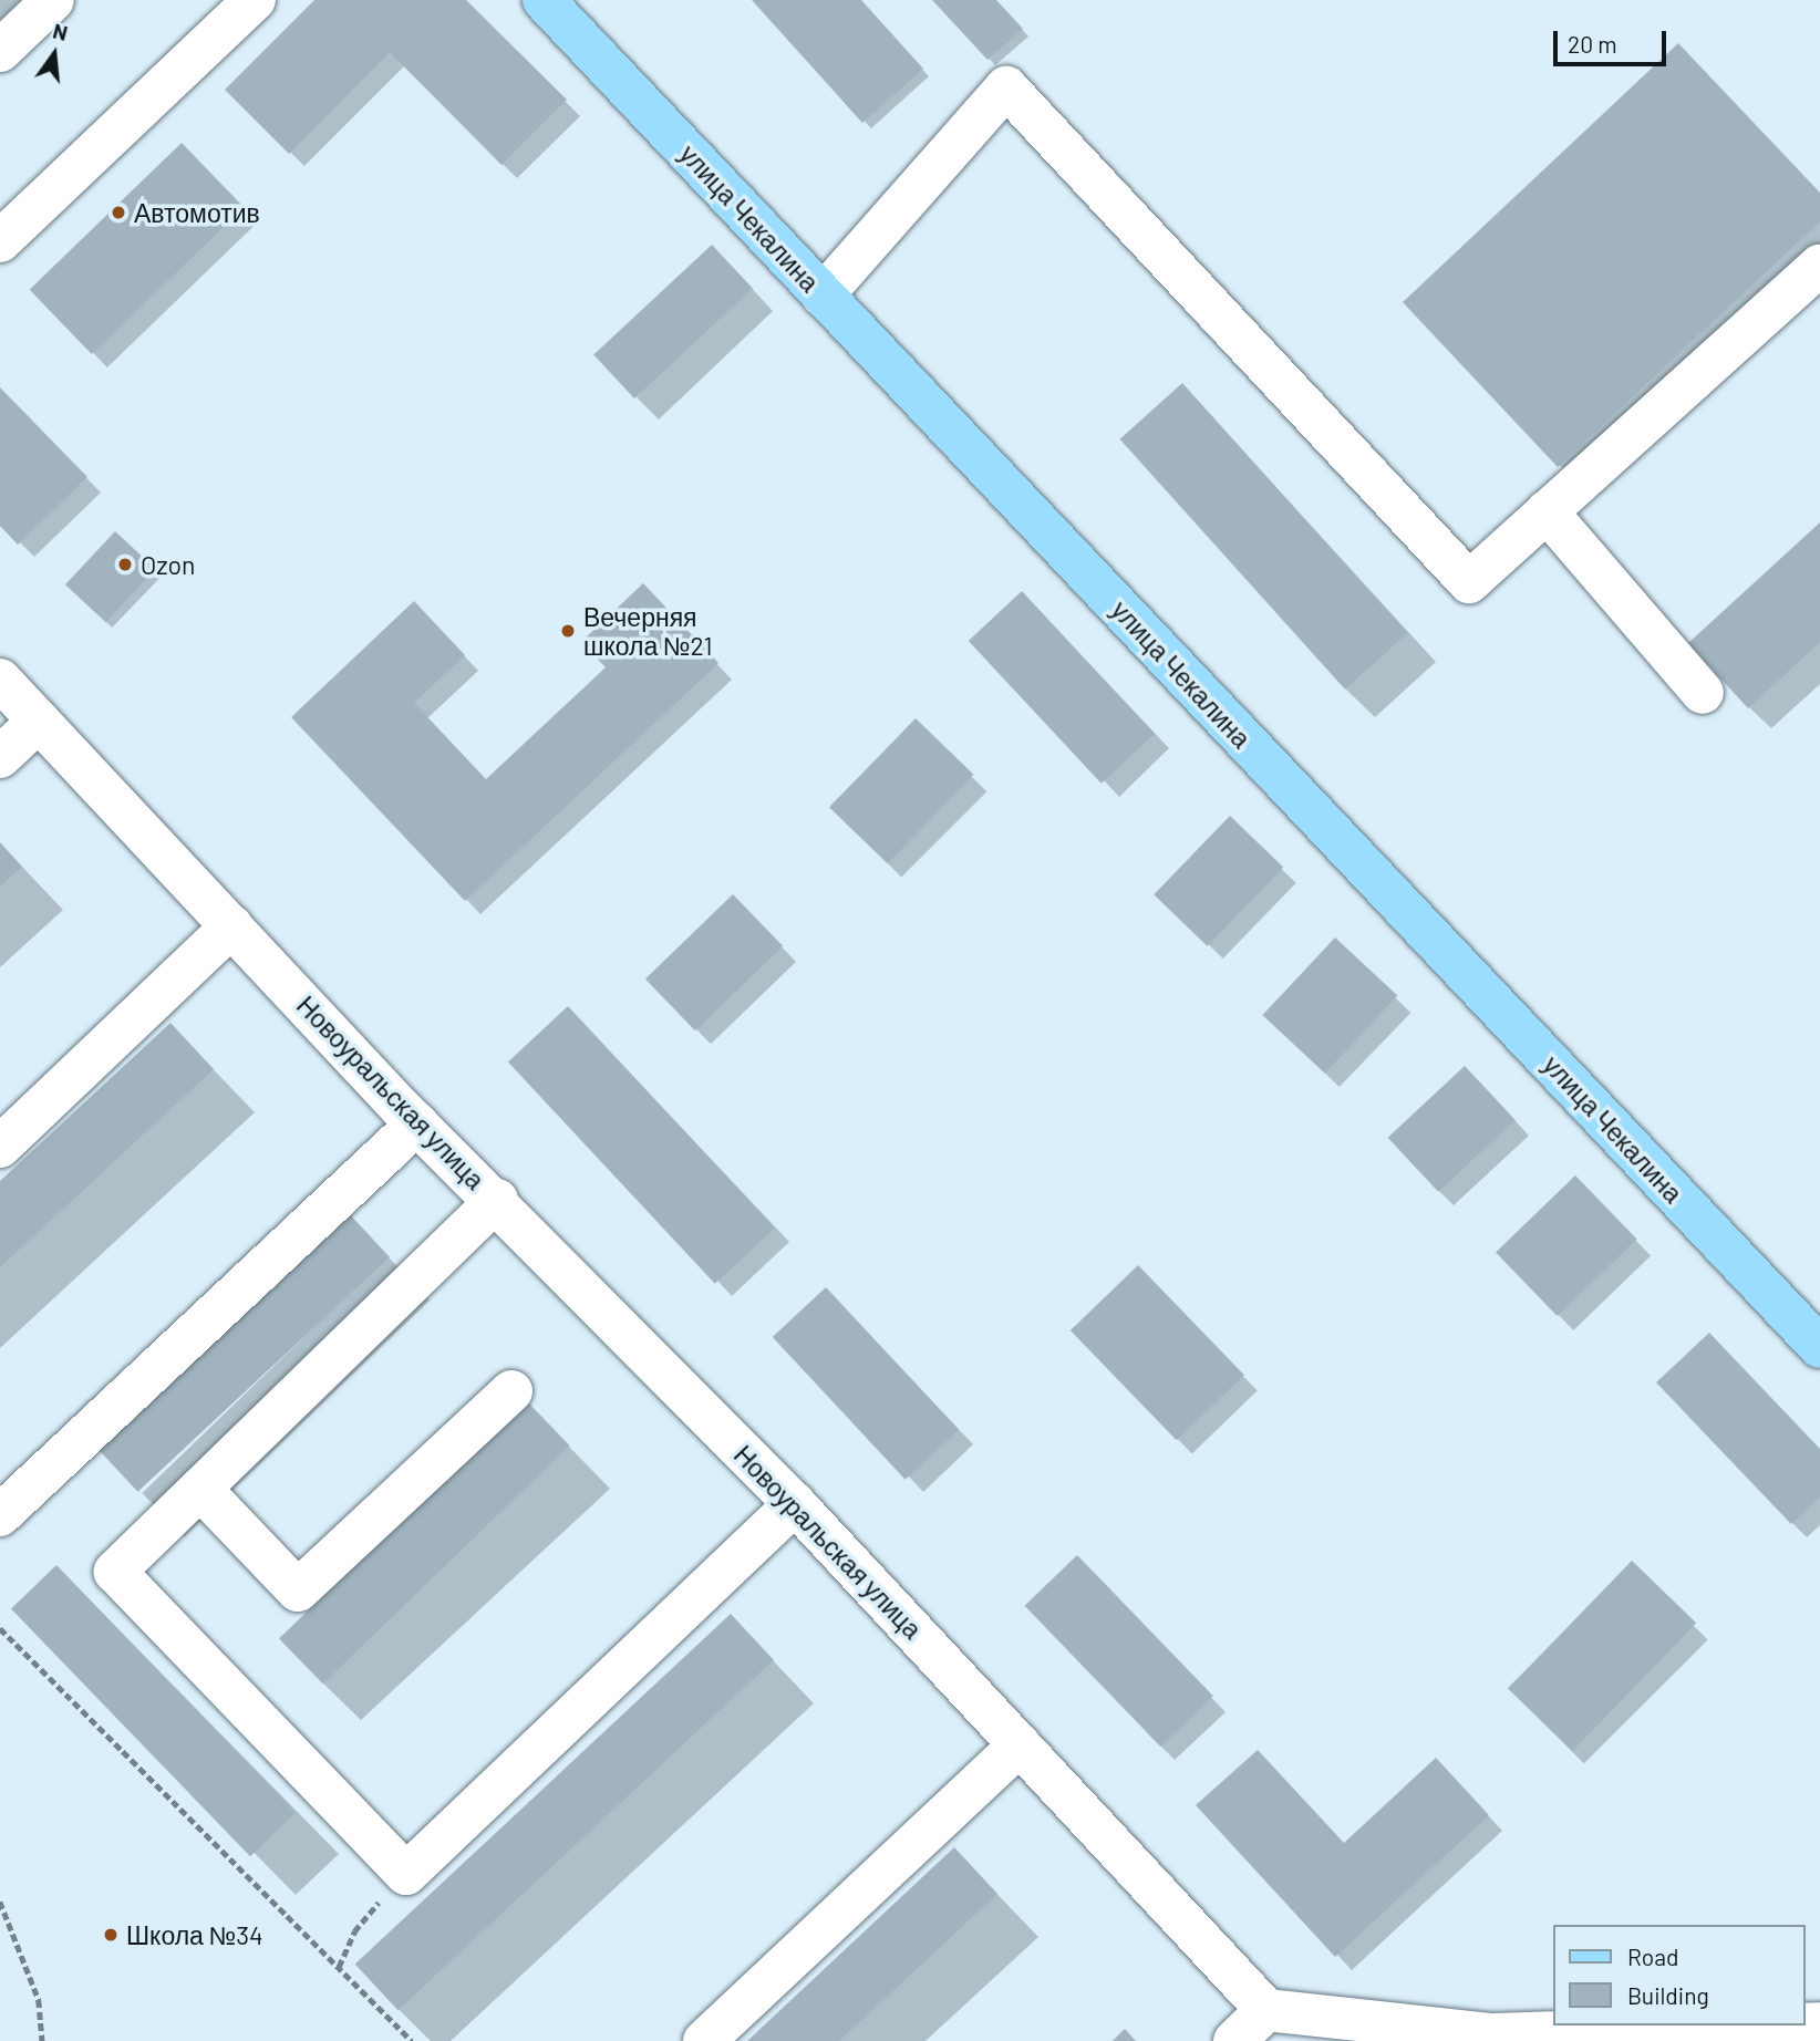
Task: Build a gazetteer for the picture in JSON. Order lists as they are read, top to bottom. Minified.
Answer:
{"streets":{"main road":["улица Чекалина"],"street":["Новоуральская улица"]},"places":["Автомотив","Ozon","Вечерняя школа №21","Школа №34"],"legend":["Road","Building"],"scale_bar":"20 m","north":"top"}
